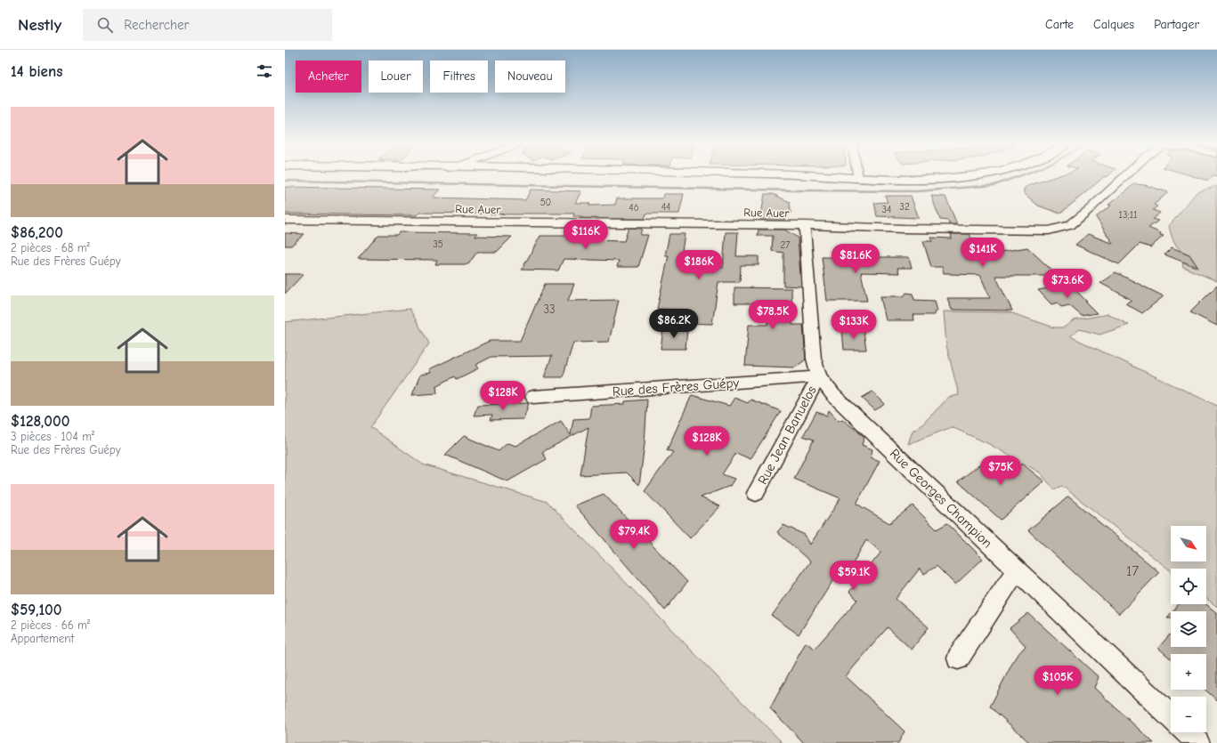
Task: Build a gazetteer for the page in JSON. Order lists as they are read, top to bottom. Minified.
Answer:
{"streets":{"street":["Rue Auer","Rue des Frères Guépy","Rue Jean Banuelos","Rue Georges Champion"]},"crossings":[["Rue Auer","Rue Georges Champion"],["Rue des Frères Guépy","Rue Jean Banuelos"],["Rue des Frères Guépy","Rue Georges Champion"],["Rue Jean Banuelos","Rue Georges Champion"]],"house_numbers":["50","44","32","46","34","13;11","35","27","33","17"],"north":"bottom right","page":{"header":"Nestly","search":"Rechercher","nav":["Carte","Calques","Partager"],"heading":"14 biens","chip":["Acheter","Louer","Filtres","Nouveau"],"list":[{"name":"$86,200","note":"2 pièces · 68 m² · Rue des Frères Guépy"},{"name":"$128,000","note":"3 pièces · 104 m² · Rue des Frères Guépy"},{"name":"$59,100","note":"2 pièces · 66 m² · Appartement"}],"price":["$116K","$141K","$81.6K","$186K","$73.6K","$78.5K","$86.2K","$133K","$128K","$128K","$75K","$79.4K","$59.1K","$105K"],"map_buttons":["+","−"]}}
